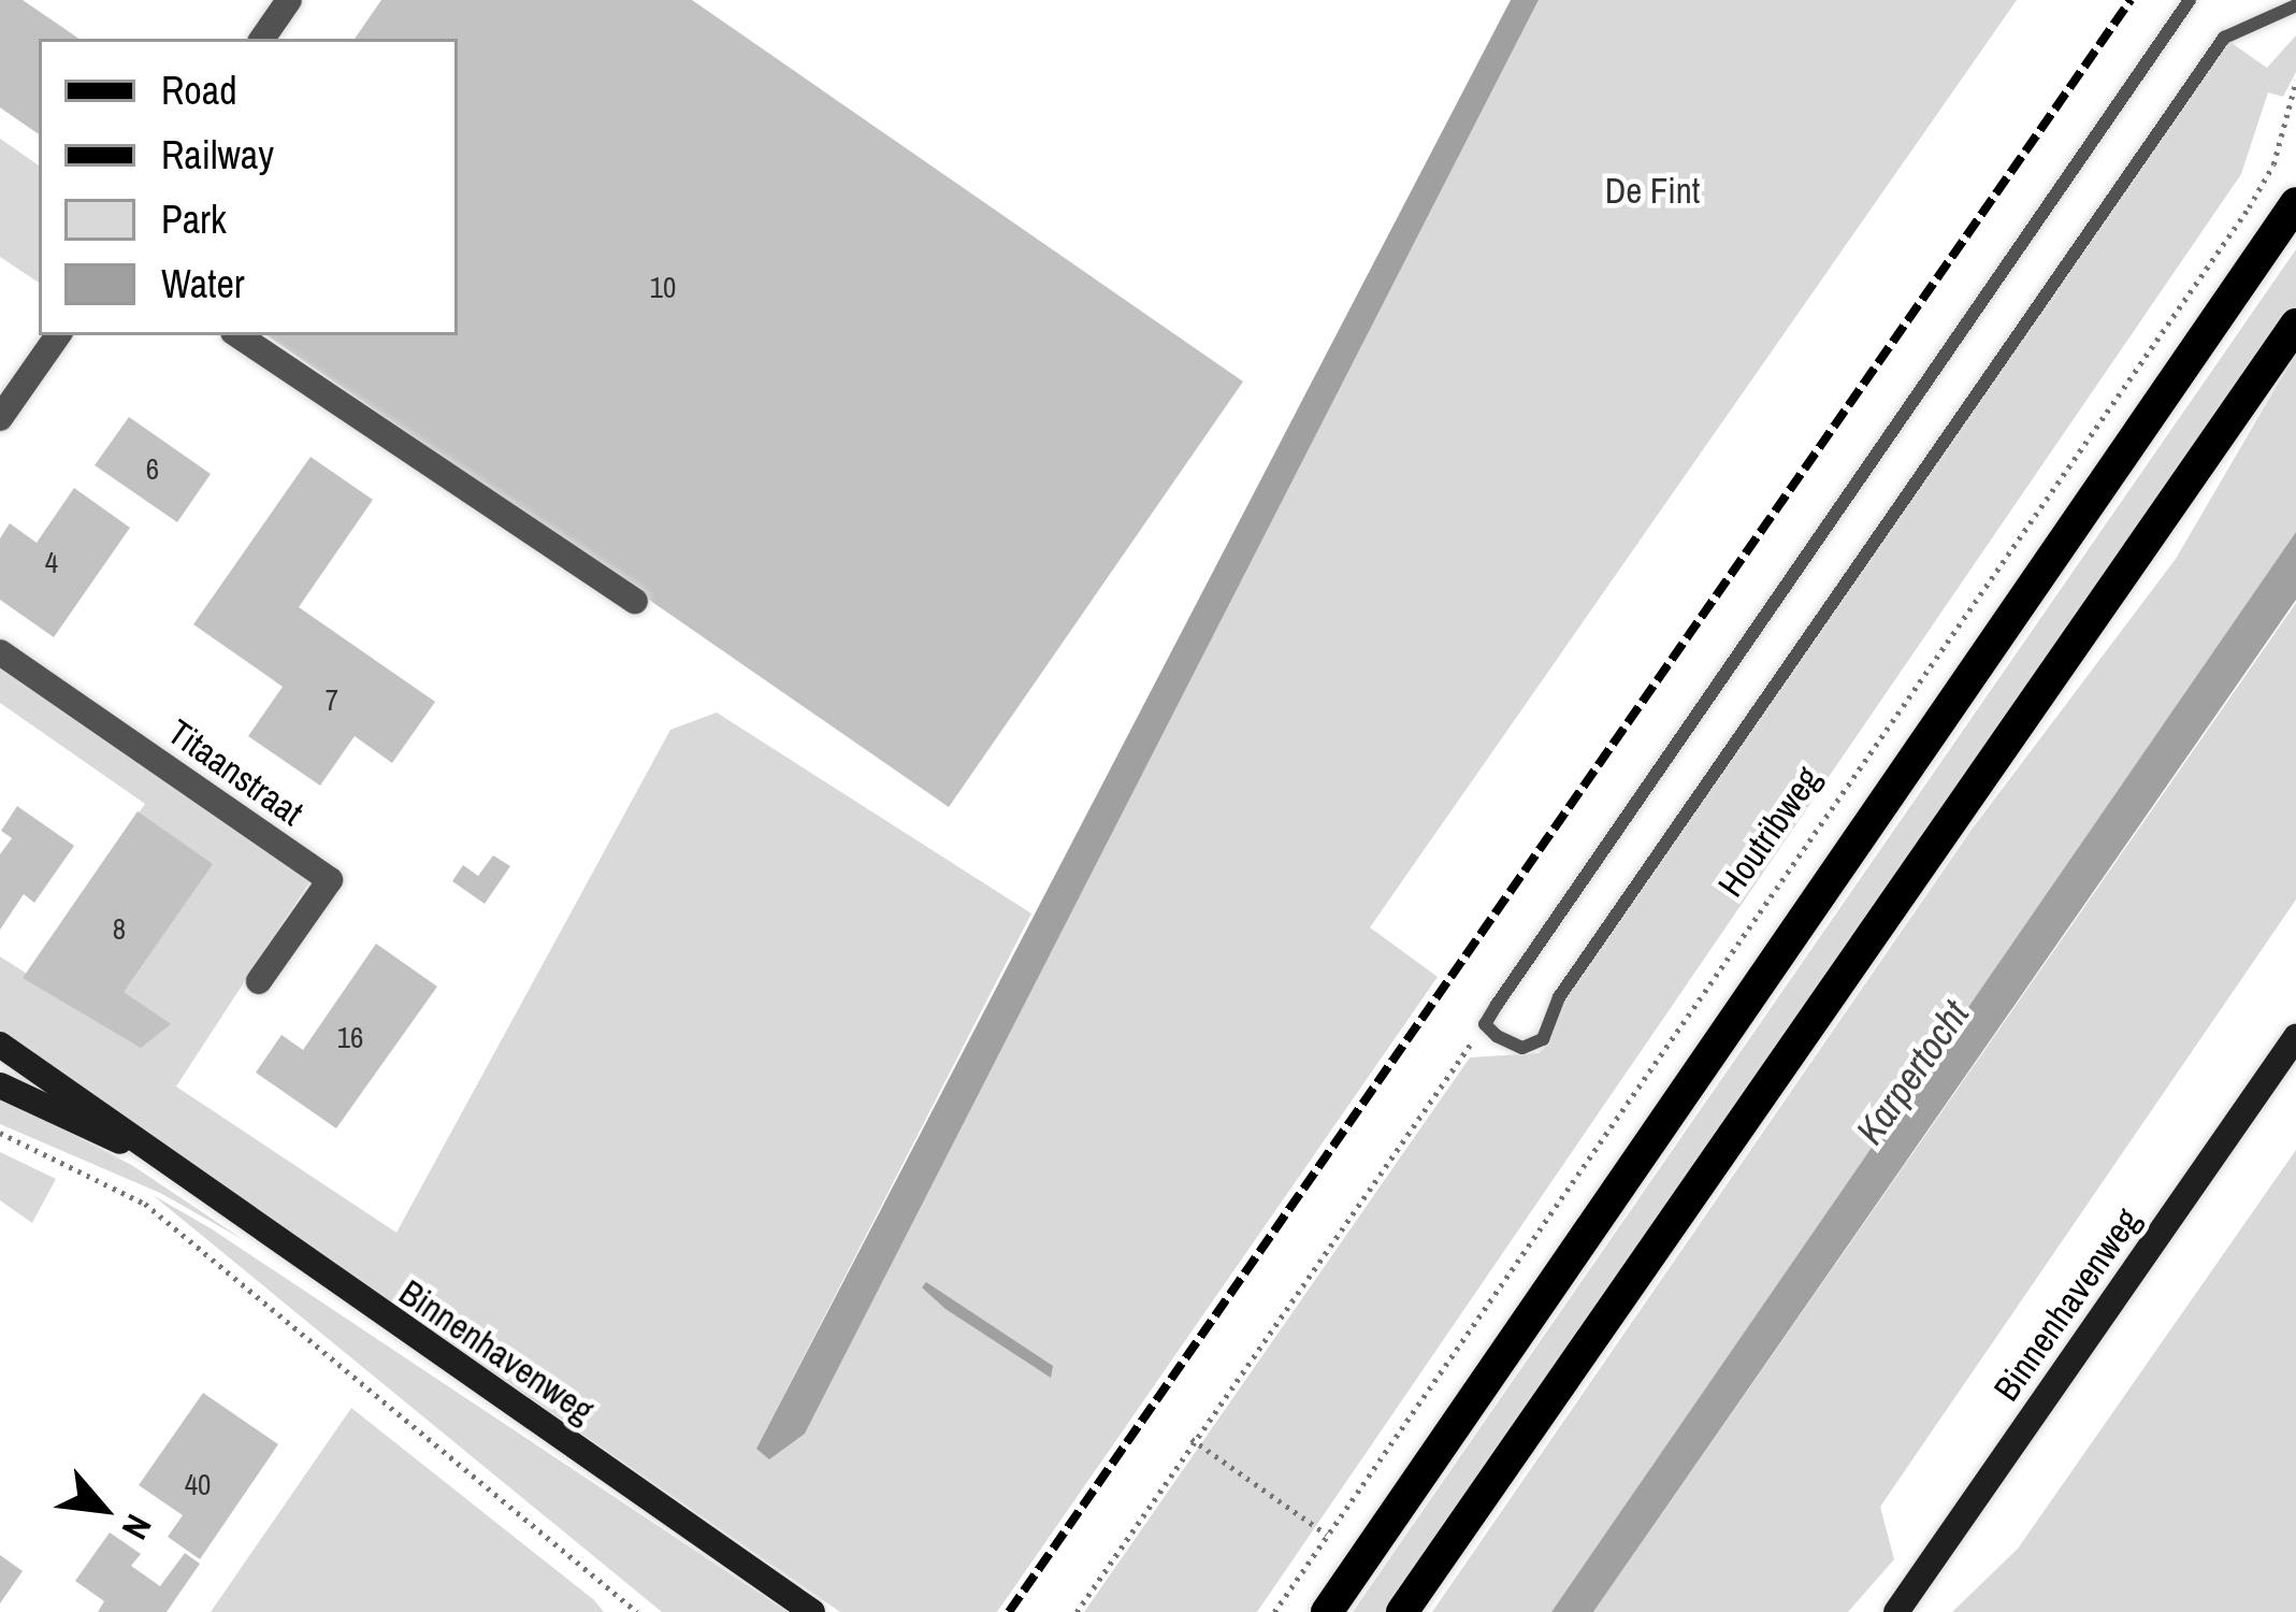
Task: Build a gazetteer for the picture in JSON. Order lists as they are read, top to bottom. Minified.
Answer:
{"streets":{"main road":["Binnenhavenweg"],"street":["Titaanstraat"],"path":["Houtribweg"]},"water":["Karpertocht"],"parks":["De Fint"],"house_numbers":["10","6","4","7","8","16","40"],"legend":["Road","Railway","Park","Water"],"north":"bottom right"}
